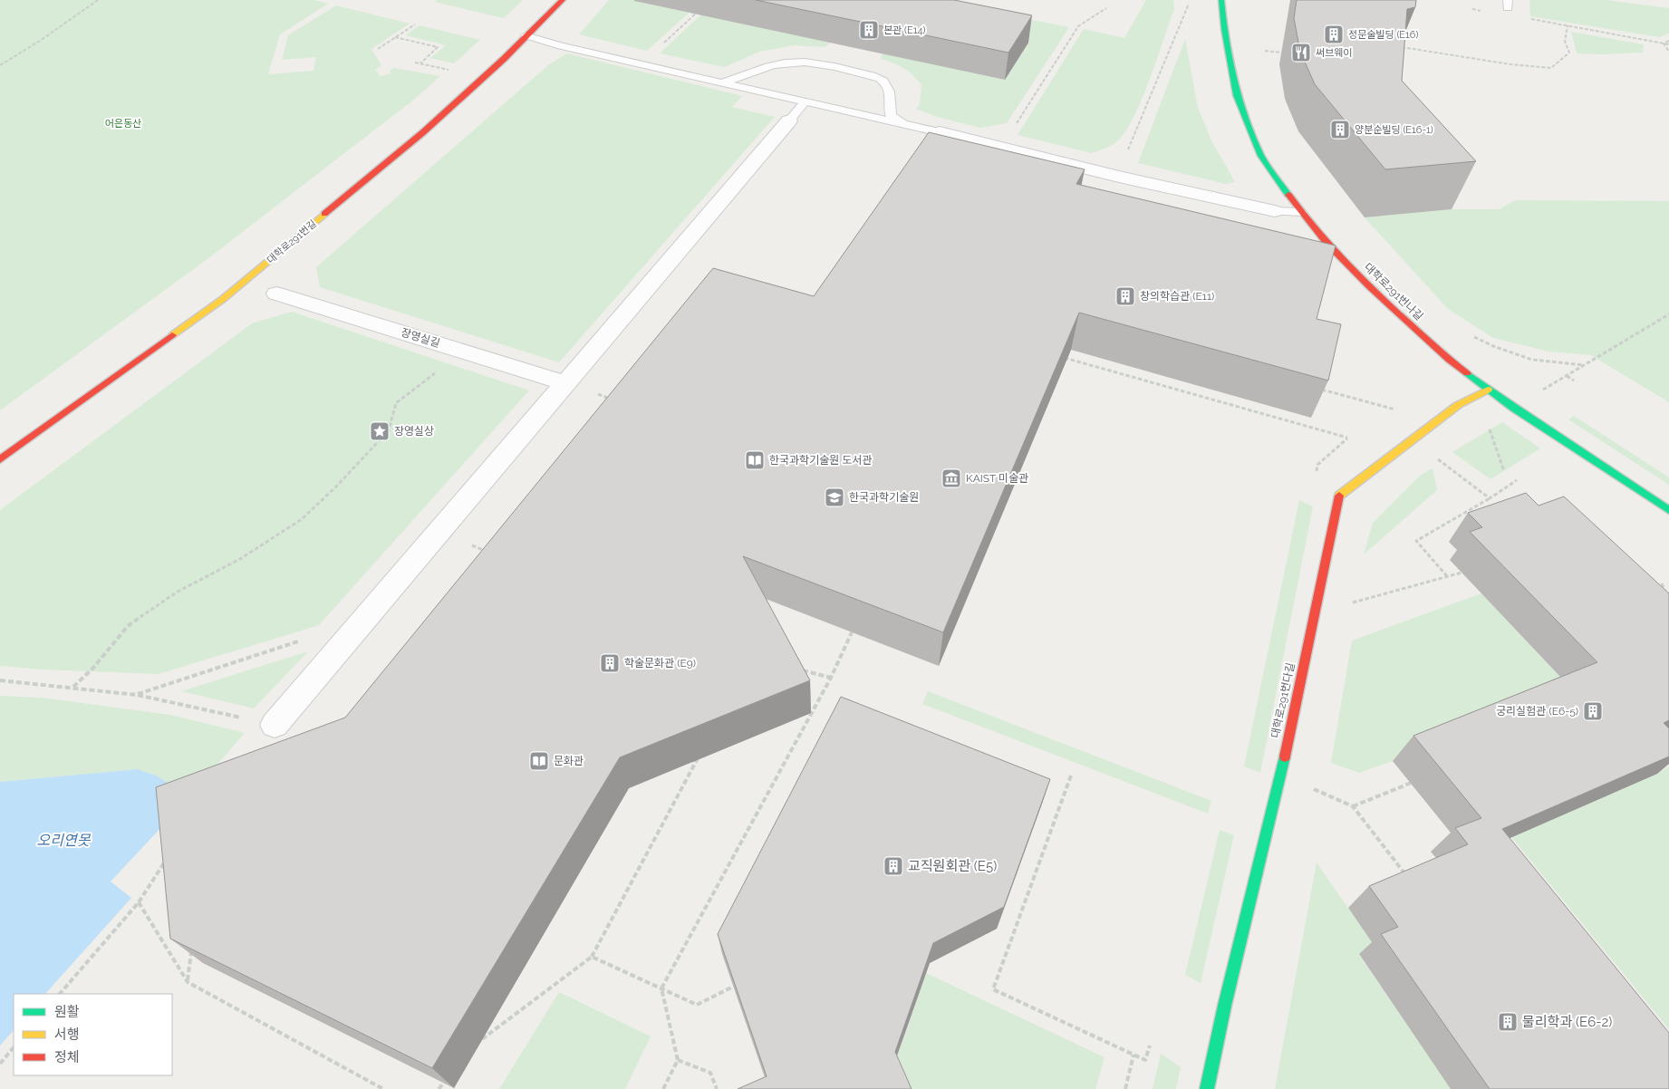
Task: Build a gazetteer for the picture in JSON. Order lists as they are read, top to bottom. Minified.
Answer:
{"streets":{"street":["대학로291번길","대학로291번나길","장영실길","대학로291번다길"]},"crossings":[["대학로291번나길","대학로291번다길"]],"water":["오리연못"],"parks":["어은동산"],"places":{"building":["본관 (E14)","정문술빌딩 (E16)","양분순빌딩 (E16-1)","창의학습관 (E11)","학술문화관 (E9)","궁리실험관 (E6-5)","교직원회관 (E5)","물리학과 (E6-2)"],"restaurant":["써브웨이"],"place":["장영실상"],"library":["한국과학기술원 도서관","문화관"],"museum":["KAIST 미술관"],"school or university":["한국과학기술원"]},"legend":["원활","서행","정체"]}
